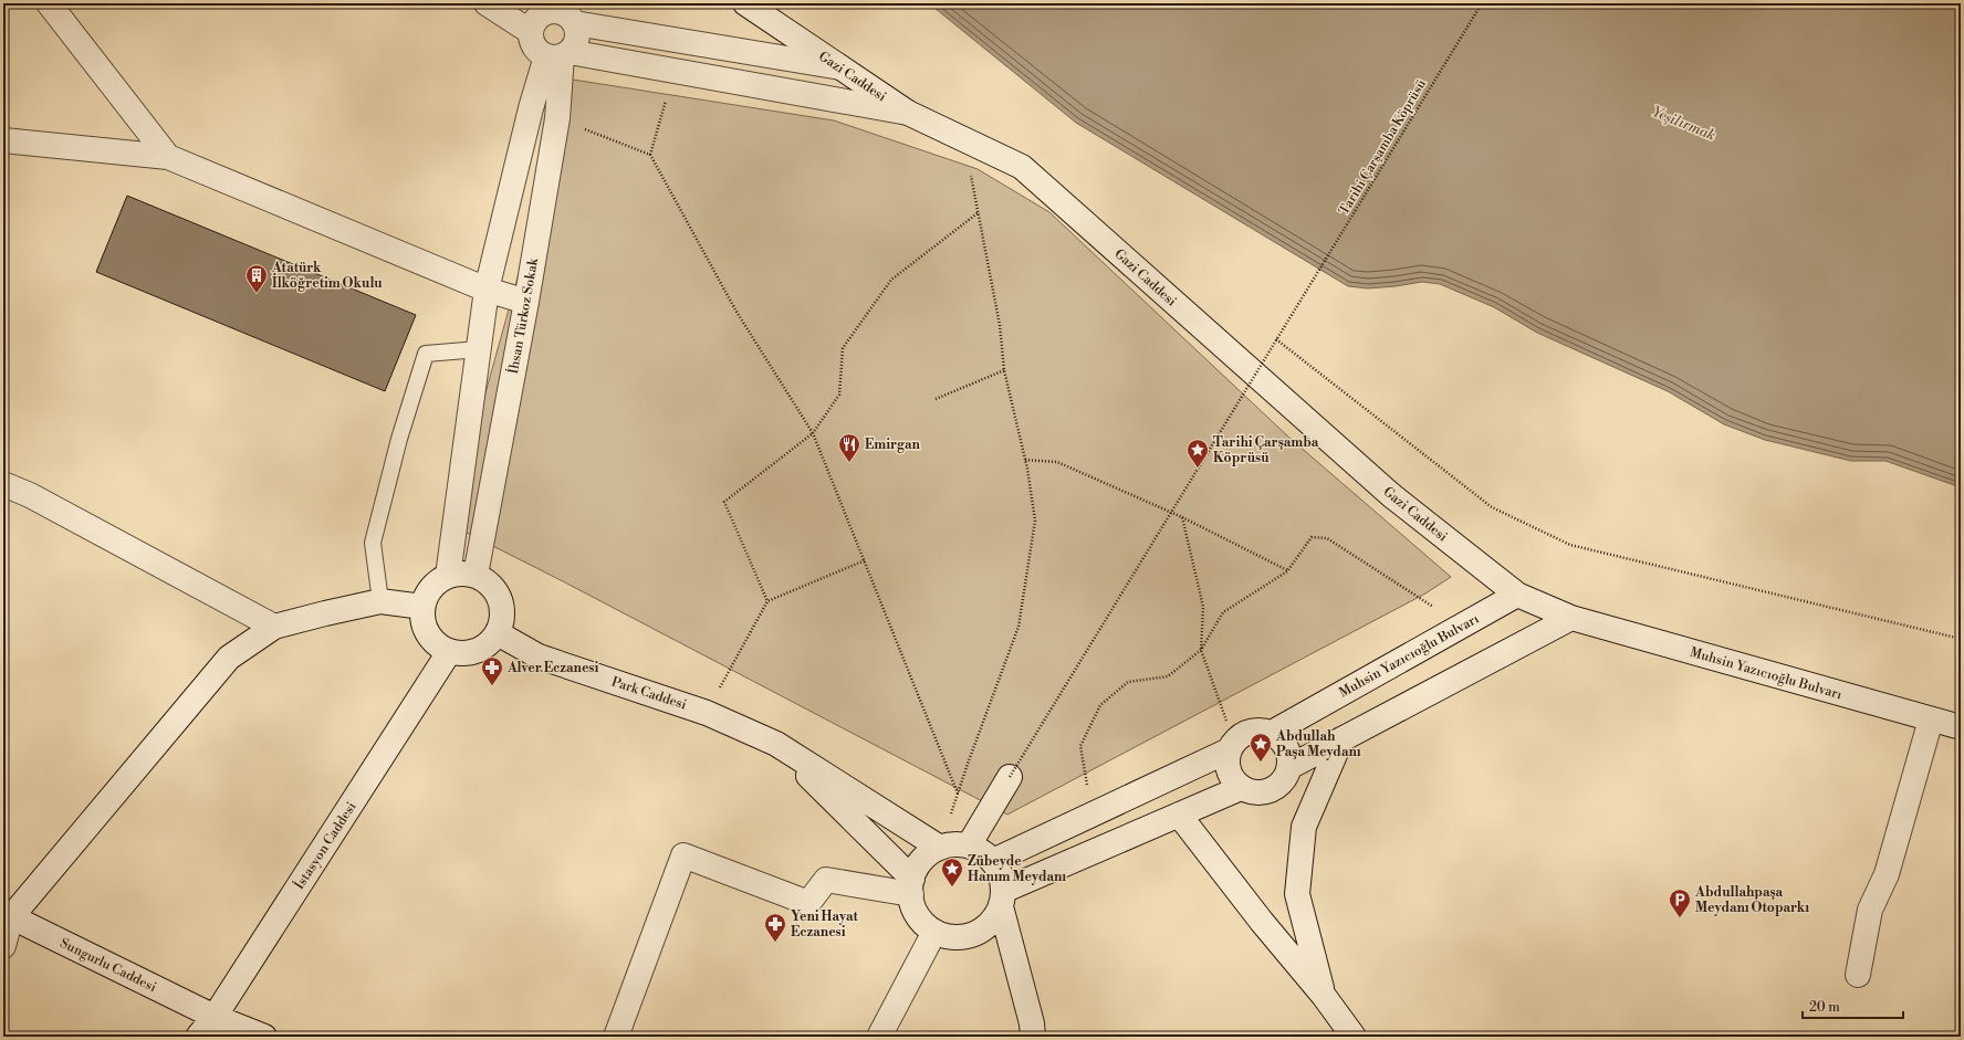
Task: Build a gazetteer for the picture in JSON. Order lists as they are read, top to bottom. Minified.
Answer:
{"streets":{"street":["Gazi Caddesi","İhsan Türkoz Sokak","Muhsin Yazıcıoğlu Bulvarı","Park Caddesi","İstasyon Caddesi","Sungurlu Caddesi"],"path":["Tarihi Çarşamba Köprüsü"]},"crossings":[["Gazi Caddesi","Muhsin Yazıcıoğlu Bulvarı"],["İhsan Türkoz Sokak","Park Caddesi"],["İhsan Türkoz Sokak","İstasyon Caddesi"],["Park Caddesi","İstasyon Caddesi"],["İstasyon Caddesi","Sungurlu Caddesi"]],"water":["Yeşilırmak"],"places":{"building":["Atatürk İlköğretim Okulu"],"restaurant":["Emirgan"],"place":["Tarihi Çarşamba Köprüsü","Abdullah Paşa Meydanı","Zübeyde Hanım Meydanı"],"pharmacy":["Alver Eczanesi","Yeni Hayat Eczanesi"],"parking":["Abdullahpaşa Meydanı Otoparkı"]},"scale_bar":"20 m"}
